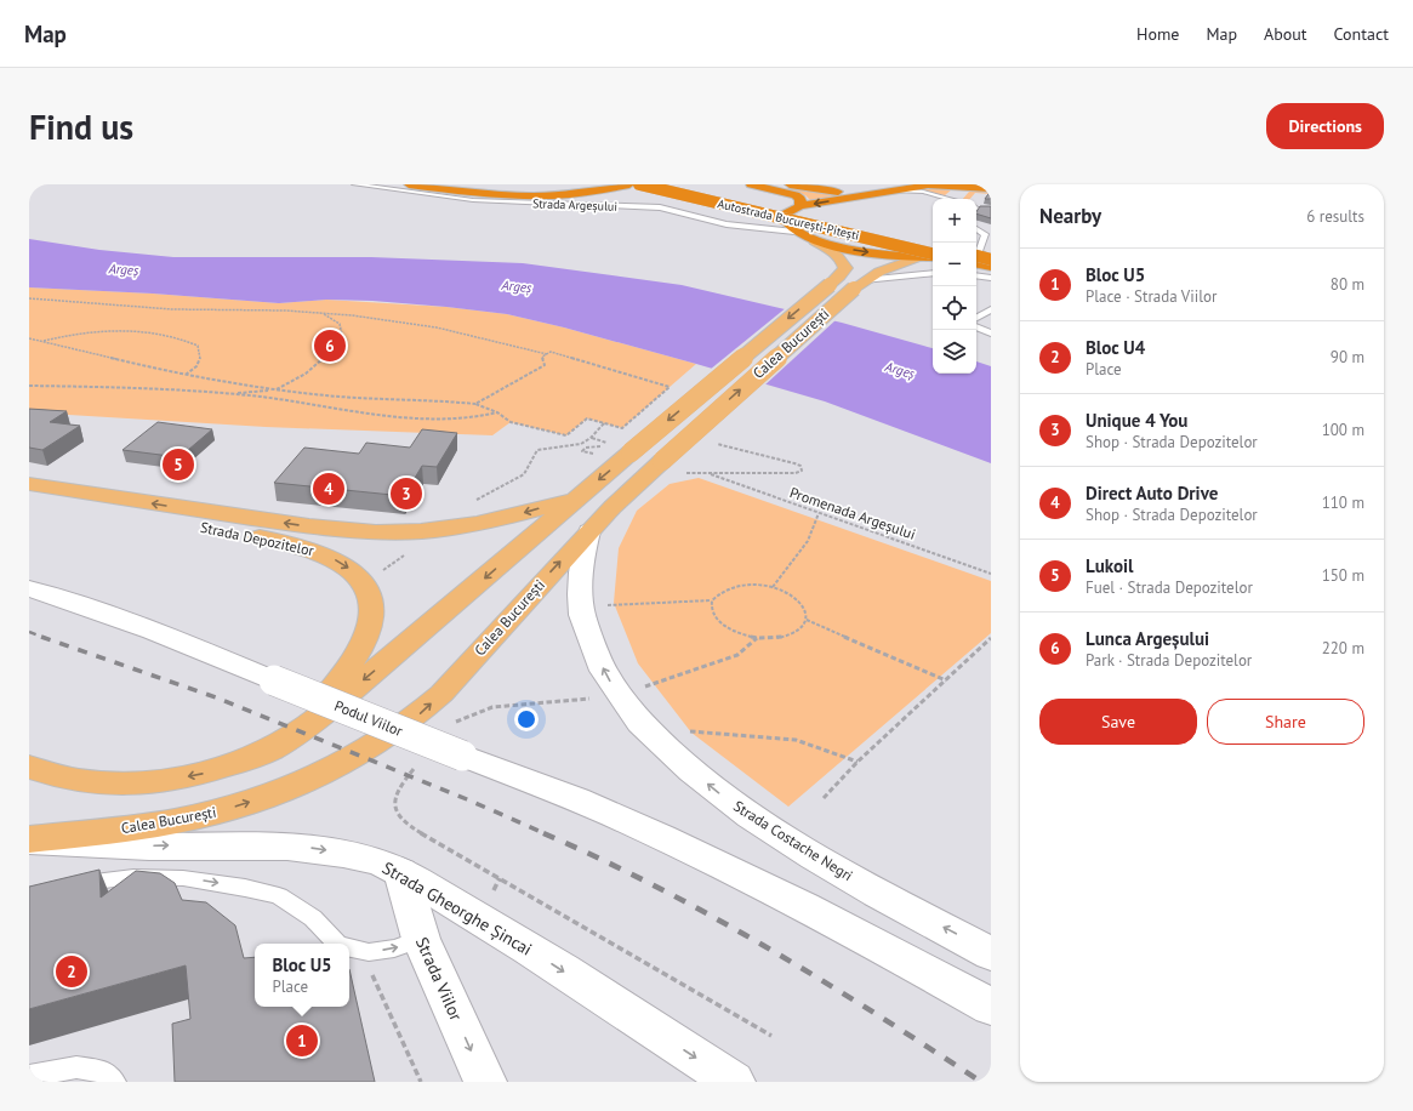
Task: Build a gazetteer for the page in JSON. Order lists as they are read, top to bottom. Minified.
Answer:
{"streets":{"highway":["Autostrada București-Pitești"],"main road":["Calea București","Strada Depozitelor","Podul Viilor","Strada Costache Negri","Strada Gheorghe Șincai","Strada Viilor"],"lane":["Strada Argeșului"],"path":["Promenada Argeșului"]},"crossings":[["Calea București","Strada Depozitelor"],["Calea București","Strada Costache Negri"],["Calea București","Strada Gheorghe Șincai"],["Strada Gheorghe Șincai","Strada Viilor"]],"one_way":["Strada Costache Negri","Strada Gheorghe Șincai","Strada Viilor"],"water":["Argeș"],"page":{"header":"Map","nav":["Home","Map","About","Contact"],"buttons":["Directions",["Save","Share"]],"title":"Find us","heading":["Nearby","6 results"],"map_buttons":["+","−"],"list":[{"mark":"1","name":"Bloc U5","note":"Place · Strada Viilor","value":"80 m"},{"mark":"2","name":"Bloc U4","note":"Place","value":"90 m"},{"mark":"3","name":"Unique 4 You","note":"Shop · Strada Depozitelor","value":"100 m"},{"mark":"4","name":"Direct Auto Drive","note":"Shop · Strada Depozitelor","value":"110 m"},{"mark":"5","name":"Lukoil","note":"Fuel · Strada Depozitelor","value":"150 m"},{"mark":"6","name":"Lunca Argeșului","note":"Park · Strada Depozitelor","value":"220 m"}],"pins":["6","5","4","3","2","1"],"popup":["Bloc U5","Place"]}}
